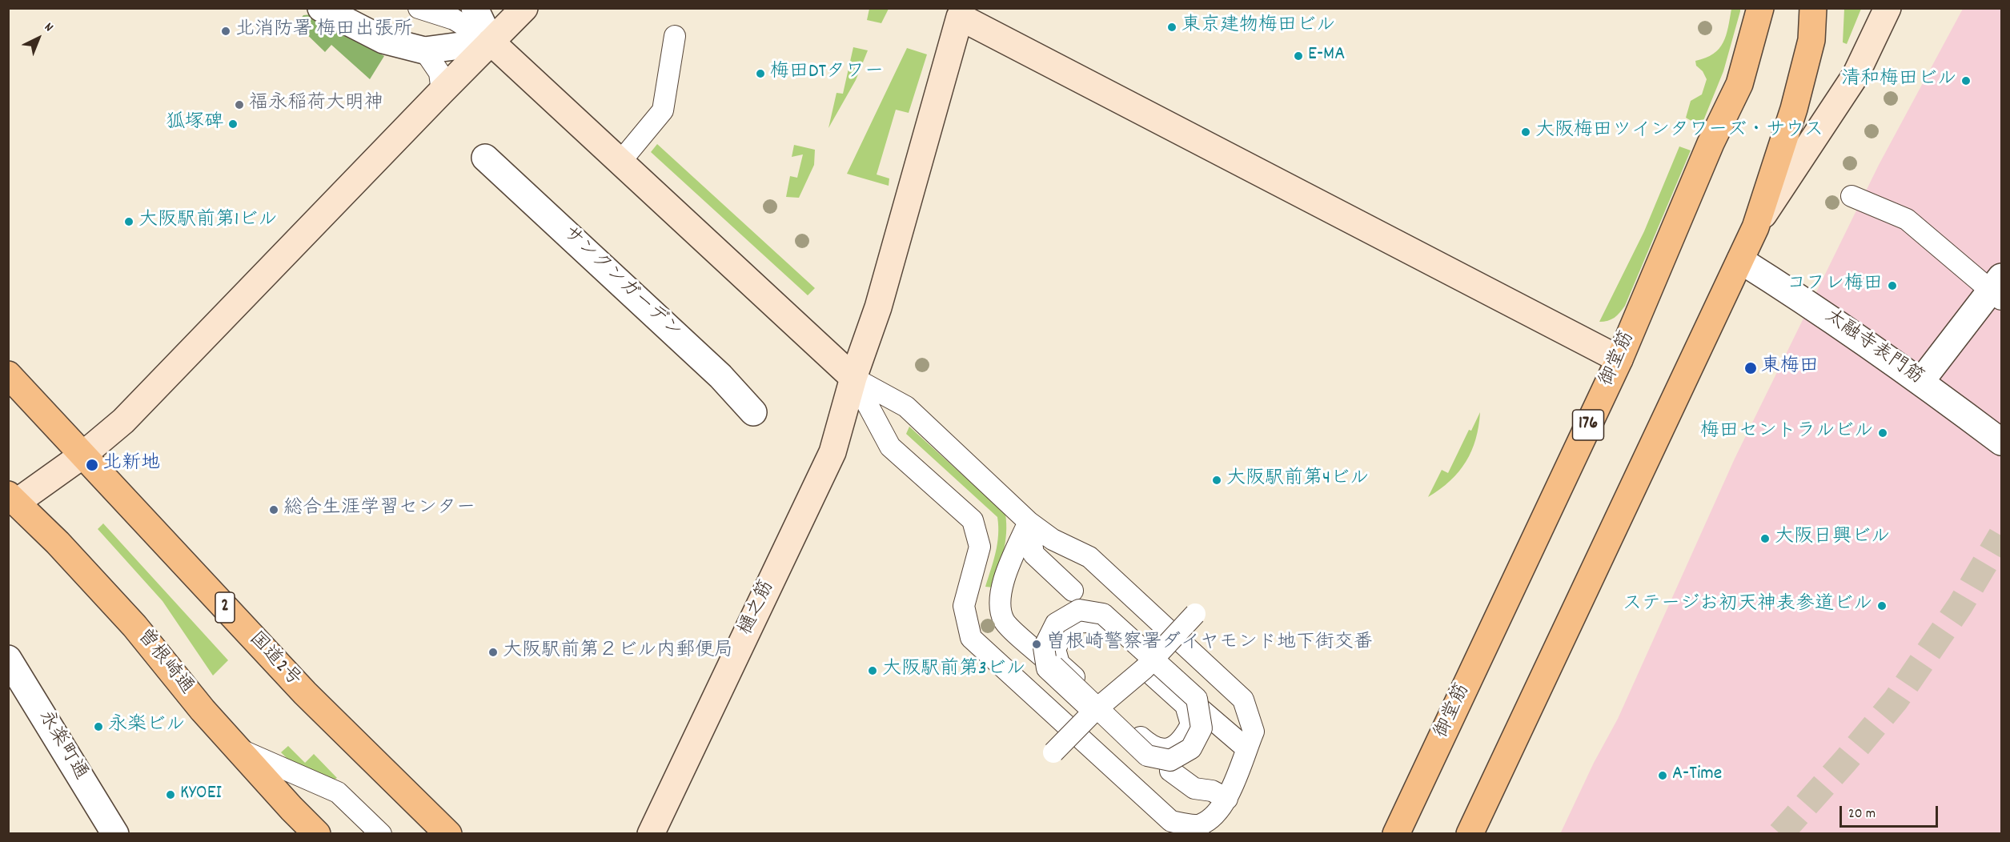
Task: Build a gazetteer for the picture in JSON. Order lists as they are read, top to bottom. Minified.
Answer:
{"streets":{"highway":["御堂筋","176","2","国道2号","曽根崎通"],"street":["サンクンガーデン","太融寺表門筋","樋之筋","永楽町通"]},"places":["東京建物梅田ビル","北消防署 梅田出張所","E-MA","梅田DTタワー","清和梅田ビル","福永稲荷大明神","狐塚碑","大阪梅田ツインタワーズ・サウス","大阪駅前第1ビル","コフレ梅田","東梅田","梅田セントラルビル","北新地","大阪駅前第4ビル","総合生涯学習センター","大阪日興ビル","ステージお初天神表参道ビル","曽根崎警察署ダイヤモンド地下街交番","大阪駅前第２ビル内郵便局","大阪駅前第3ビル","永楽ビル","A-Time","KYOEI"],"scale_bar":"20 m","north":"top right"}
